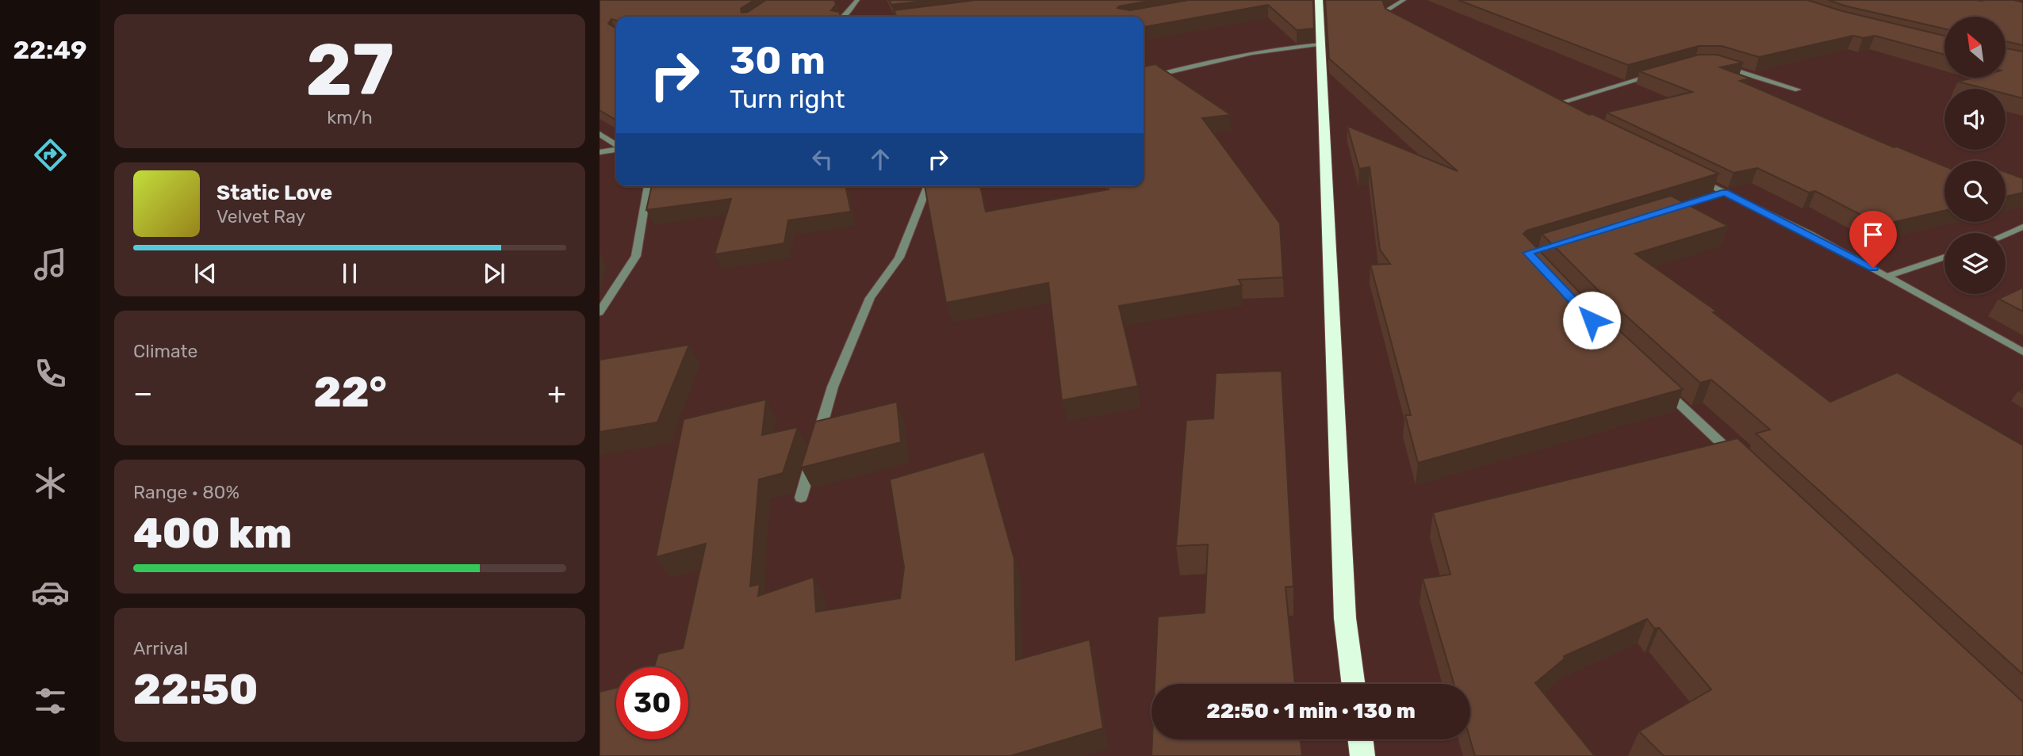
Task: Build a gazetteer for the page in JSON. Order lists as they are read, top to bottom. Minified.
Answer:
{"north":"top left","page":{"tabs":"22:49","tile":[["27","km/h"],"Climate",["Range · 80%","400 km"],["Arrival","22:50"]],"turn":["30 m","Turn right"],"song":["Static Love","Velvet Ray"],"heat":["−","22°","+"],"limit":"30","trip":"22:50 · 1 min · 130 m"}}
